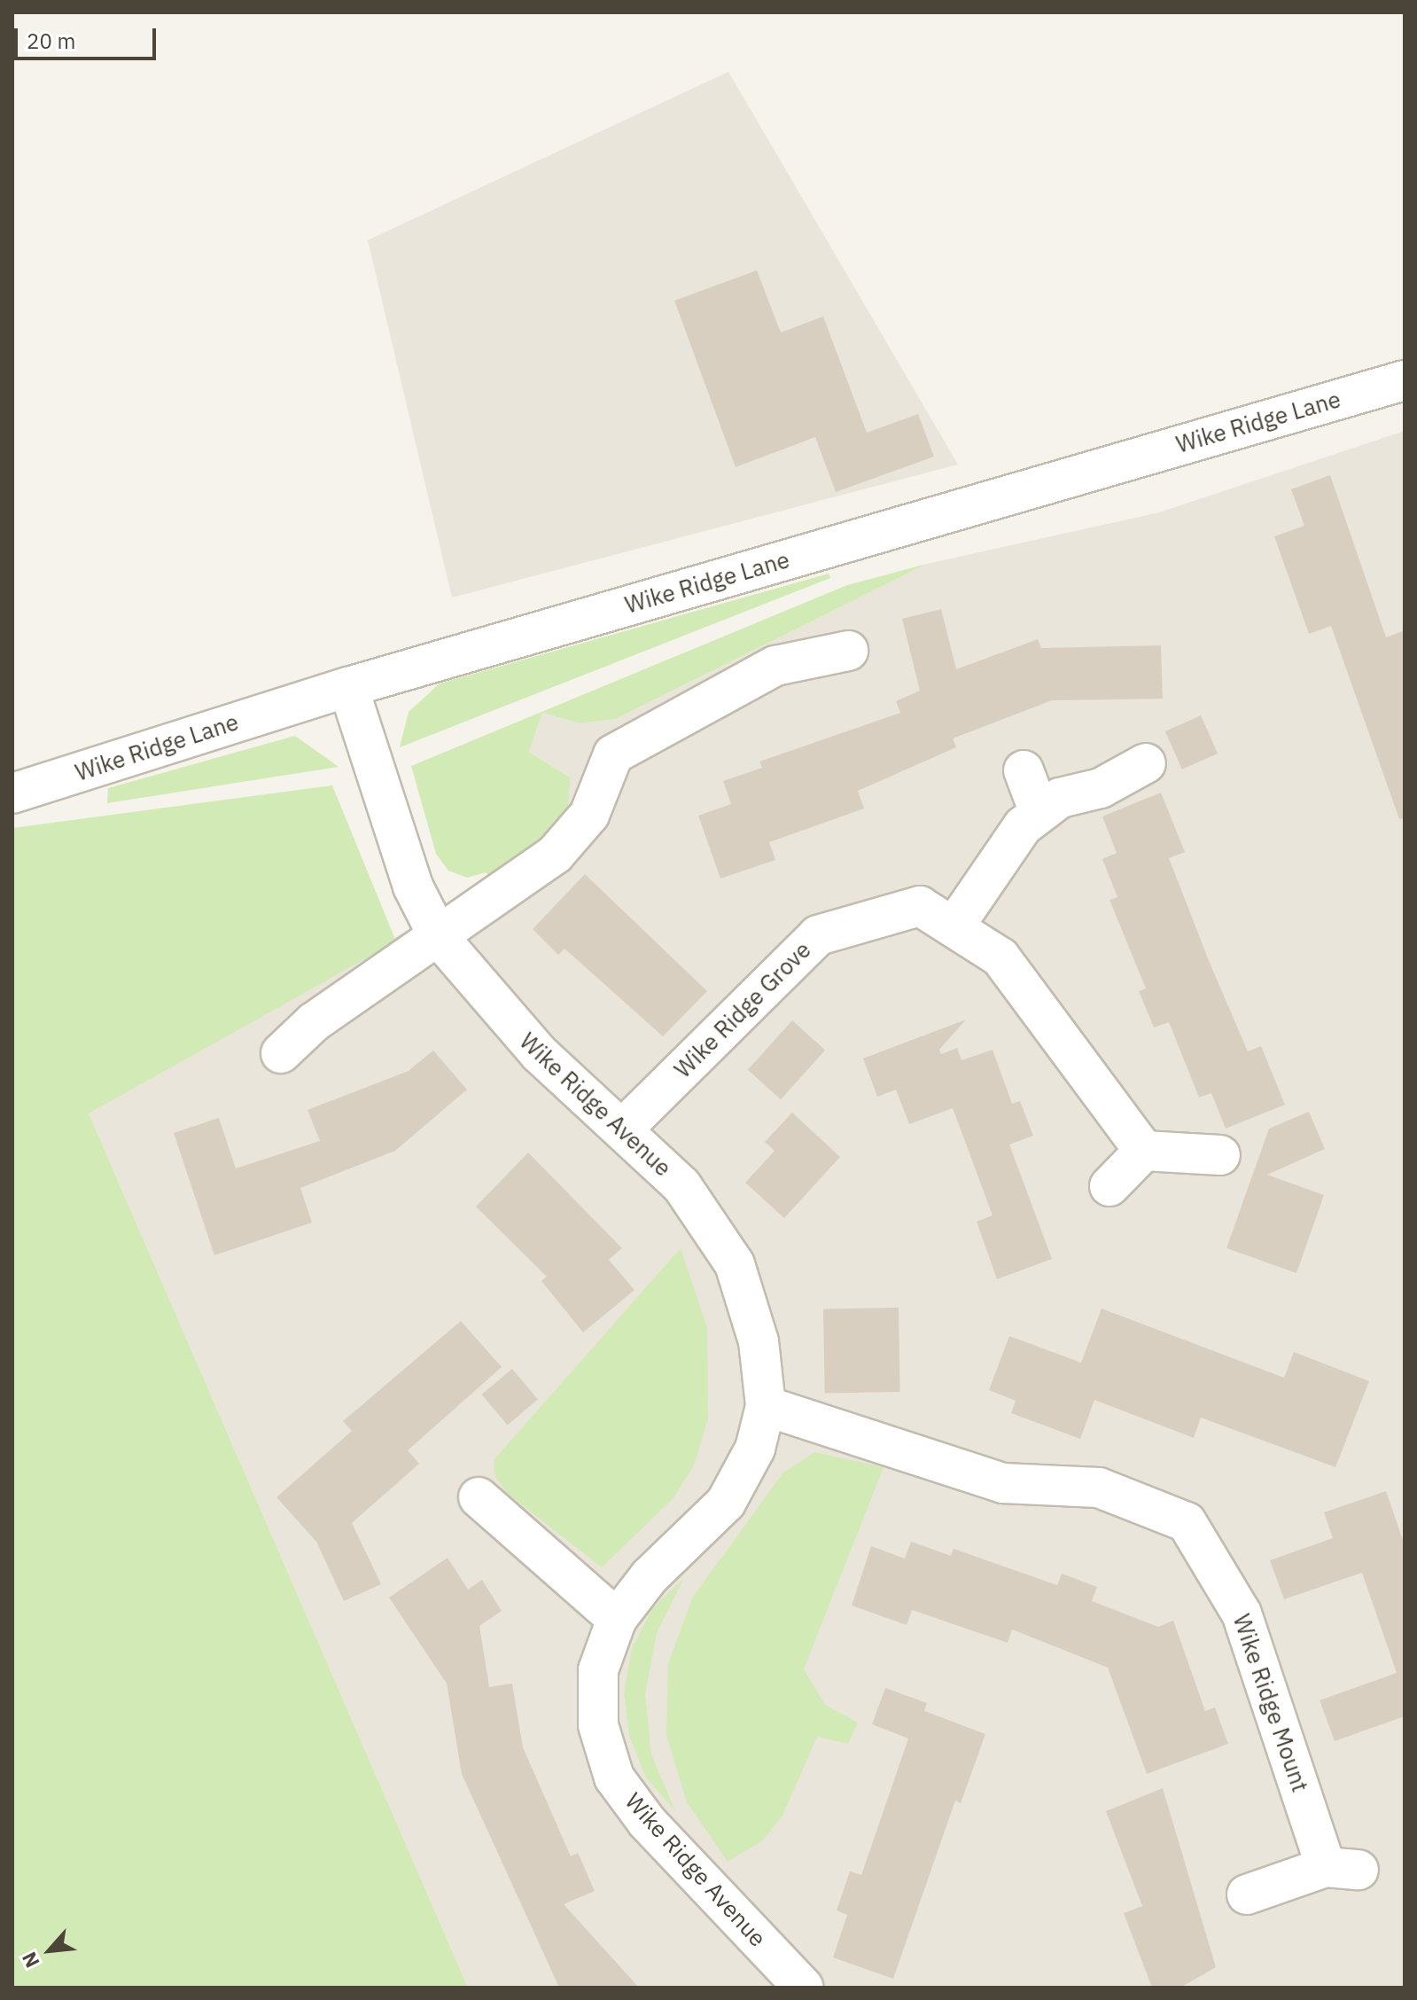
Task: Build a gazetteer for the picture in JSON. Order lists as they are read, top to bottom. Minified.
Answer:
{"streets":{"street":["Wike Ridge Lane","Wike Ridge Grove","Wike Ridge Avenue","Wike Ridge Mount"]},"crossings":[["Wike Ridge Lane","Wike Ridge Avenue"],["Wike Ridge Grove","Wike Ridge Avenue"],["Wike Ridge Avenue","Wike Ridge Mount"]],"scale_bar":"20 m","north":"bottom left"}
